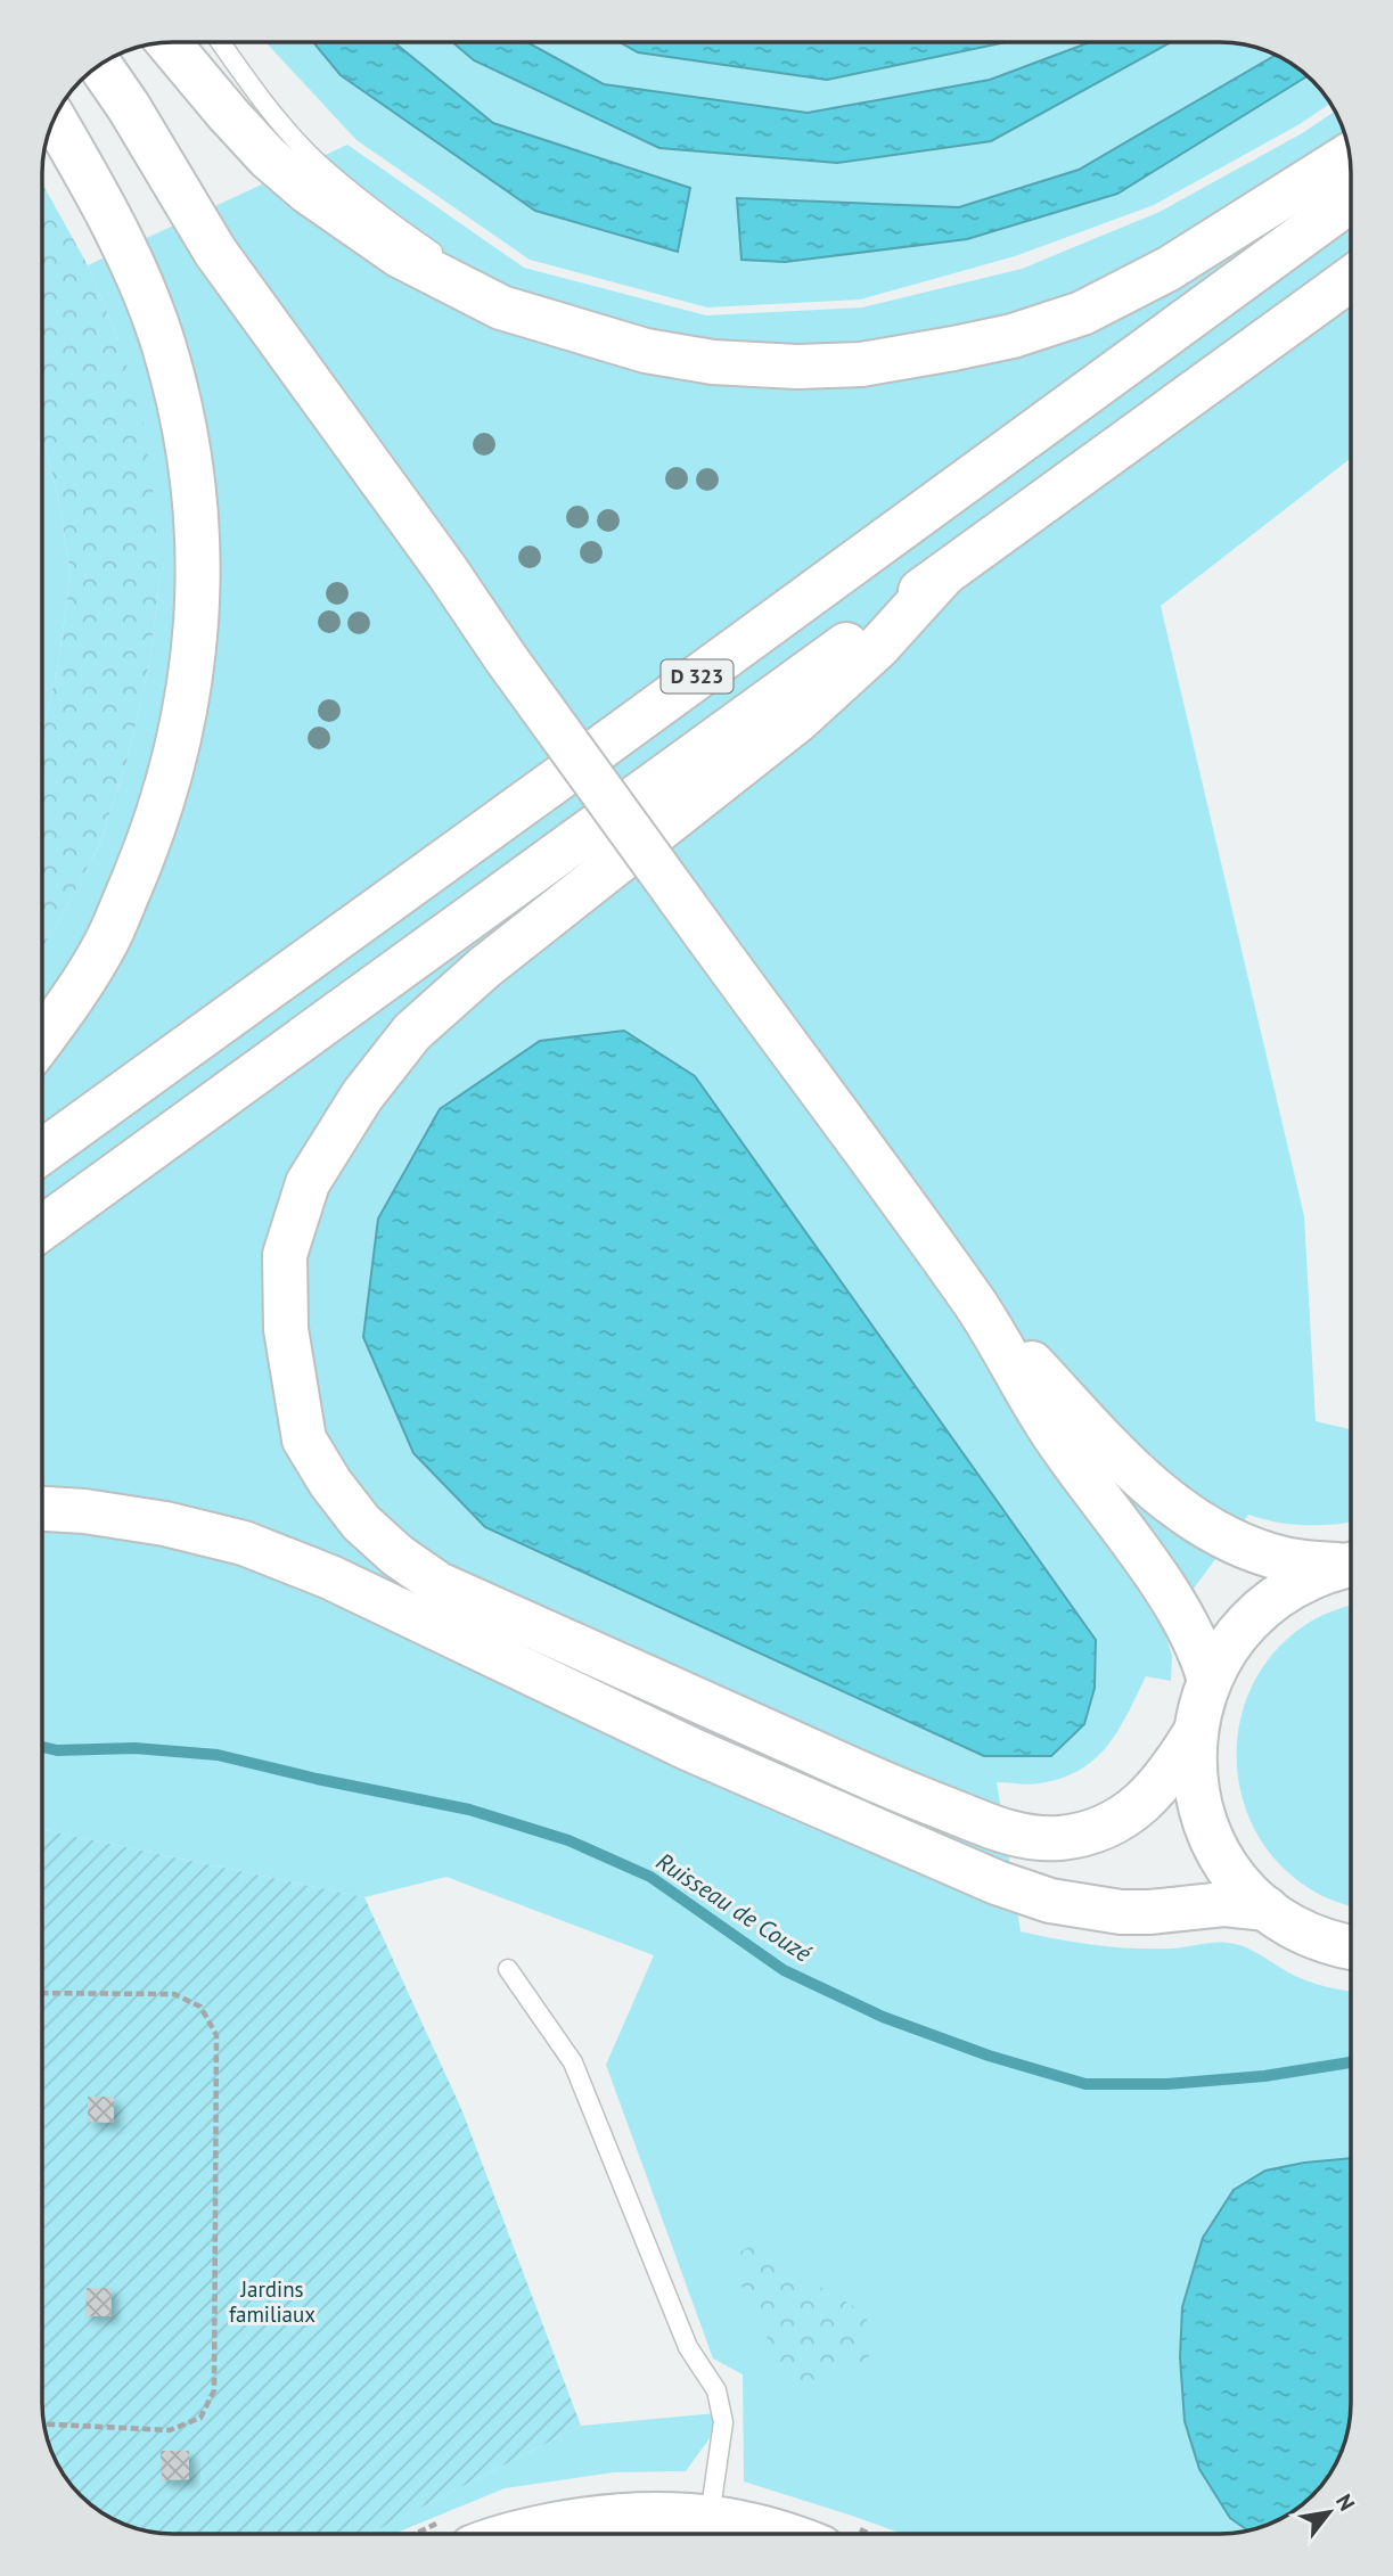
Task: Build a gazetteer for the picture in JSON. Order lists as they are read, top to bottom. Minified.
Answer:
{"streets":{"main road":["D 323"]},"water":["Ruisseau de Couzé"],"parks":["Jardins familiaux"],"north":"top right"}
